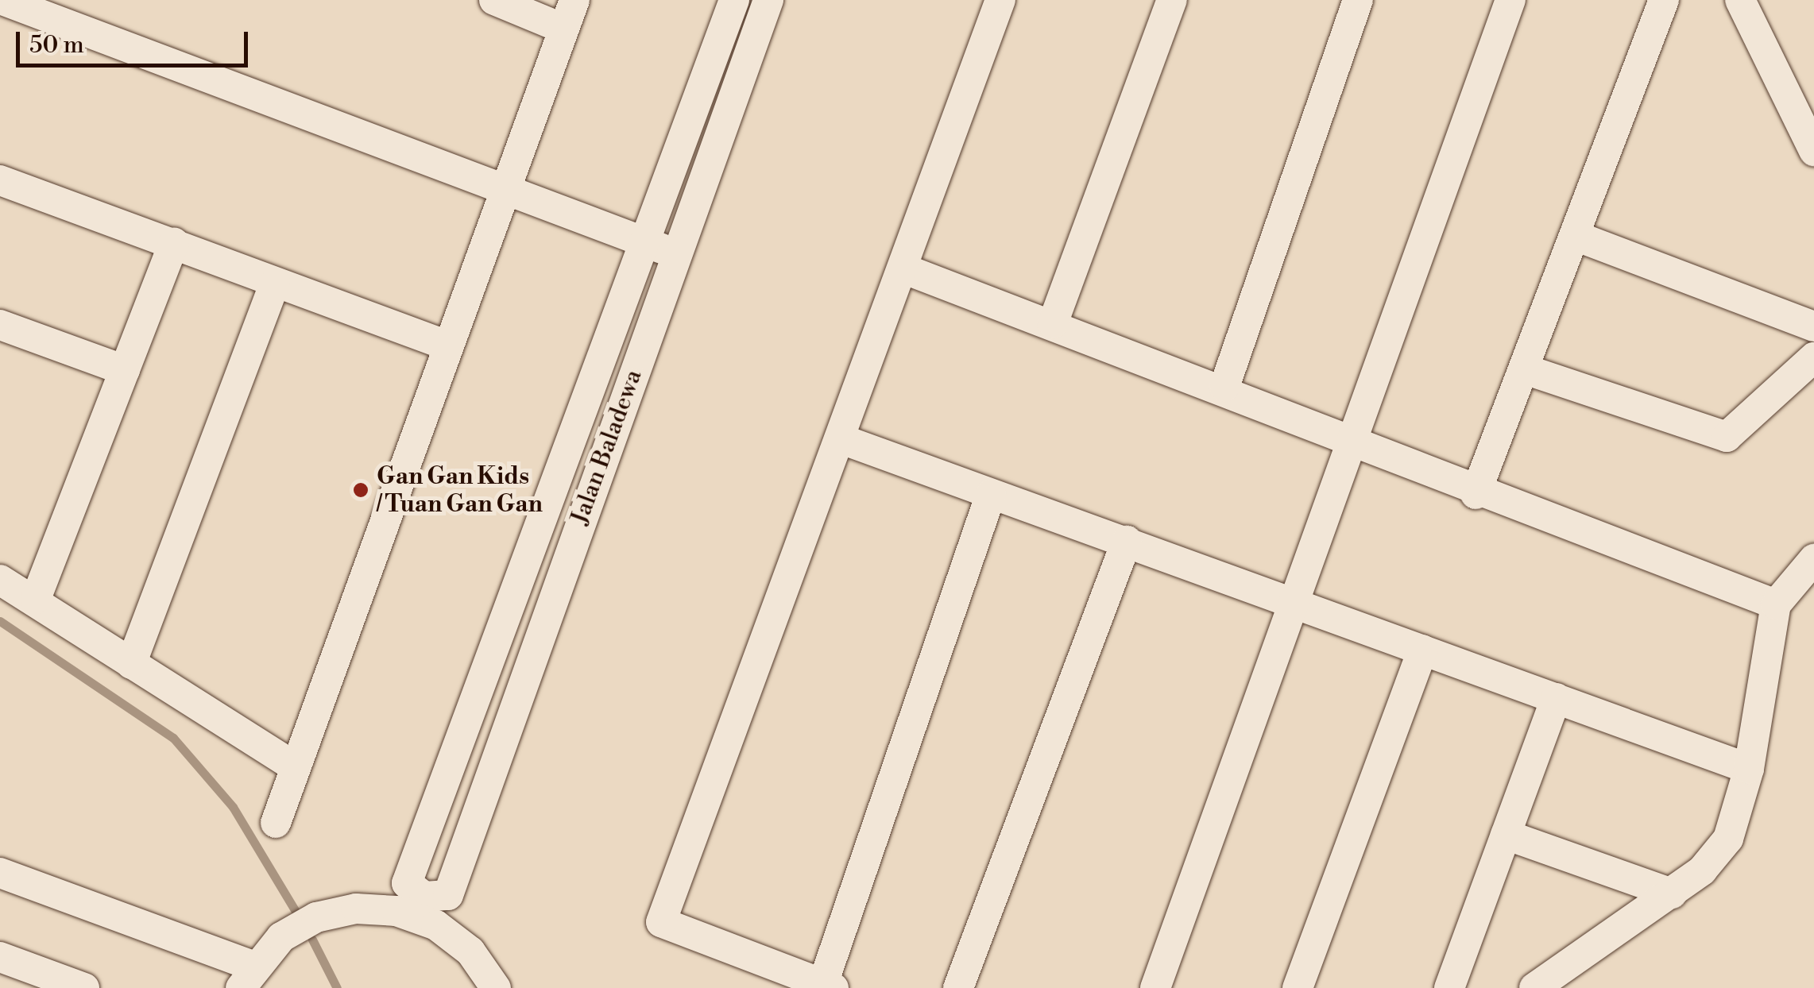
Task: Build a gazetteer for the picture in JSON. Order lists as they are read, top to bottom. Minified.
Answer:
{"streets":{"street":["Jalan Baladewa"]},"places":["Gan Gan Kids / Tuan Gan Gan"],"scale_bar":"50 m"}
